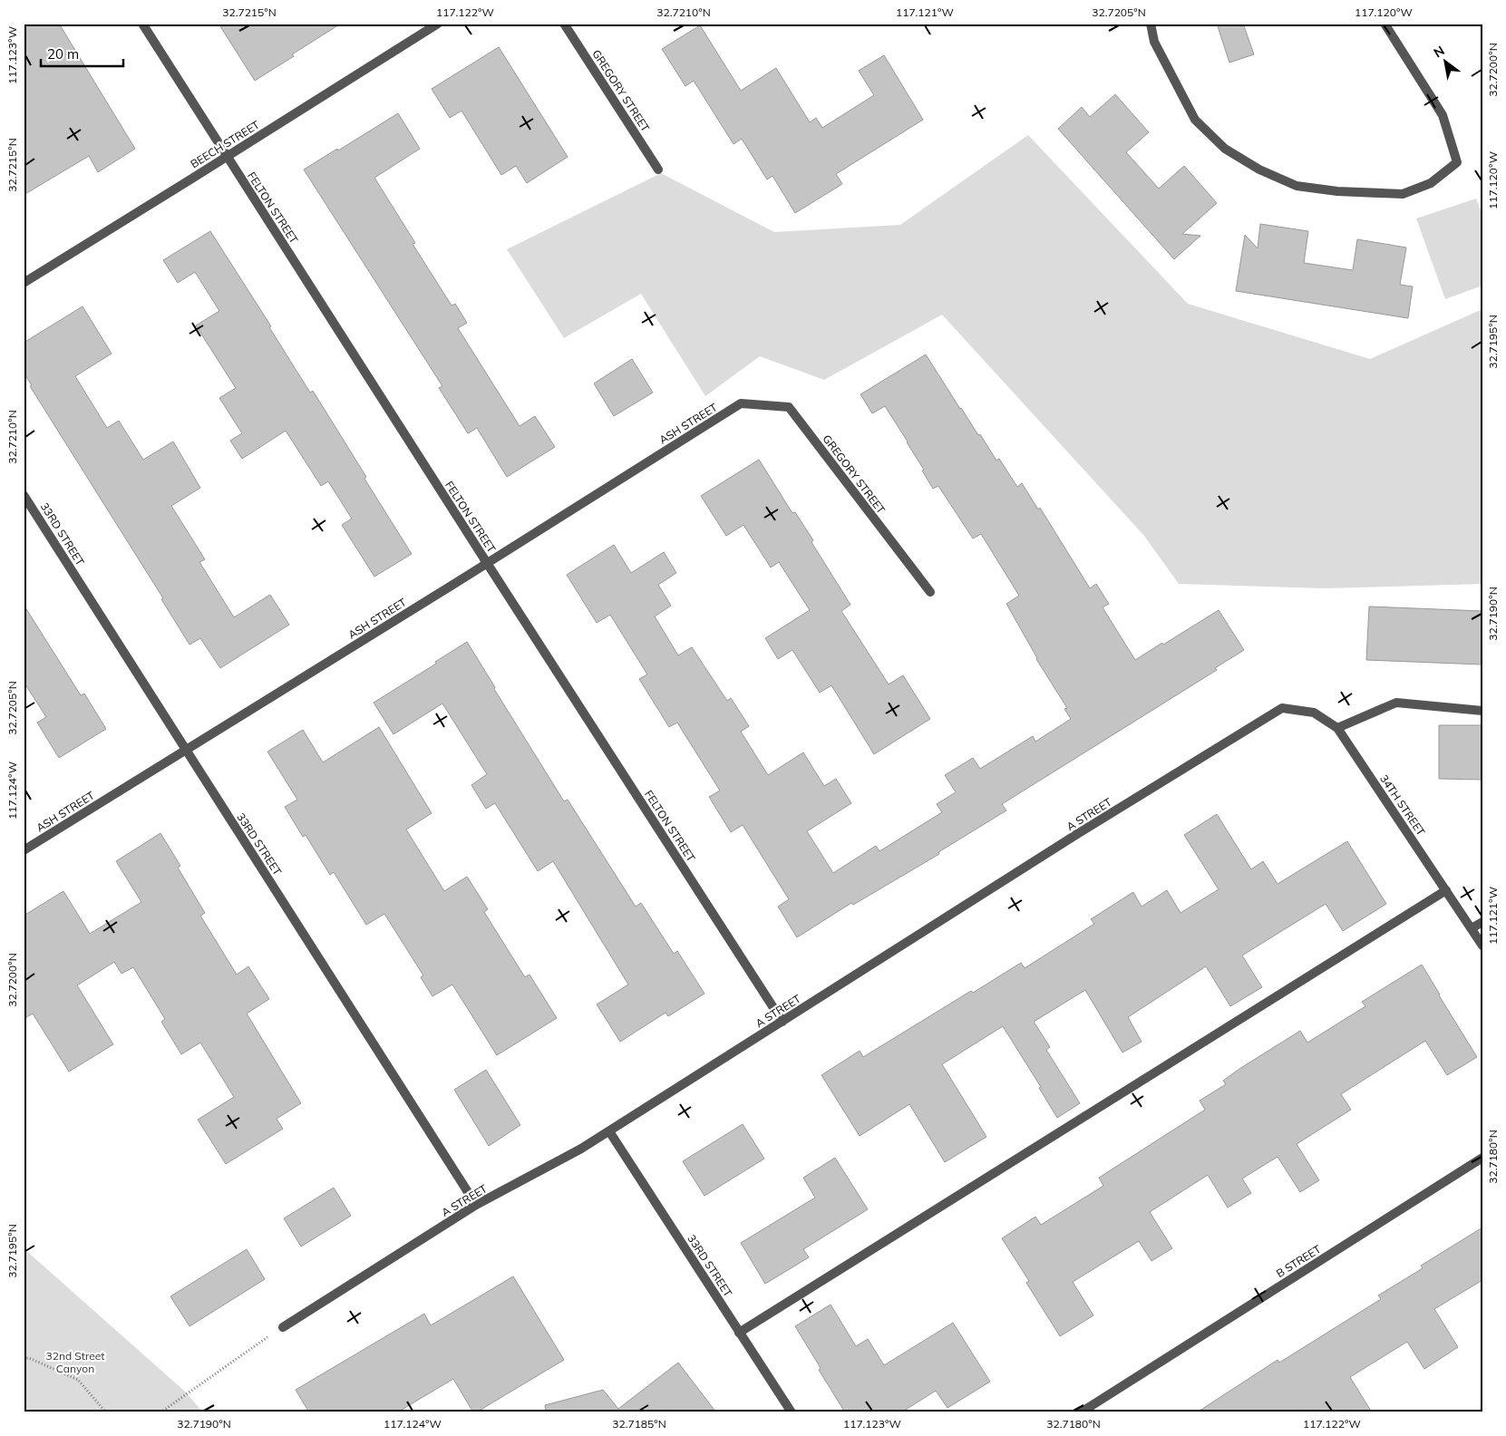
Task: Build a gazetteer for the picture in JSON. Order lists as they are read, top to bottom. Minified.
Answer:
{"streets":{"street":["GREGORY STREET","BEECH STREET","FELTON STREET","ASH STREET","33RD STREET","34TH STREET","A STREET","B STREET"]},"crossings":[["GREGORY STREET","ASH STREET"],["BEECH STREET","FELTON STREET"],["FELTON STREET","ASH STREET"],["FELTON STREET","A STREET"],["ASH STREET","33RD STREET"],["33RD STREET","A STREET"],["34TH STREET","A STREET"]],"parks":["32nd Street Canyon"],"scale_bar":"20 m","north":"top left","coordinates":["32.7215°N","117.122°W","32.7210°N","117.121°W","32.7205°N","117.120°W","117.123°W","32.7200°N","32.7195°N","32.7190°N","117.124°W","32.7180°N","32.7185°N"]}
